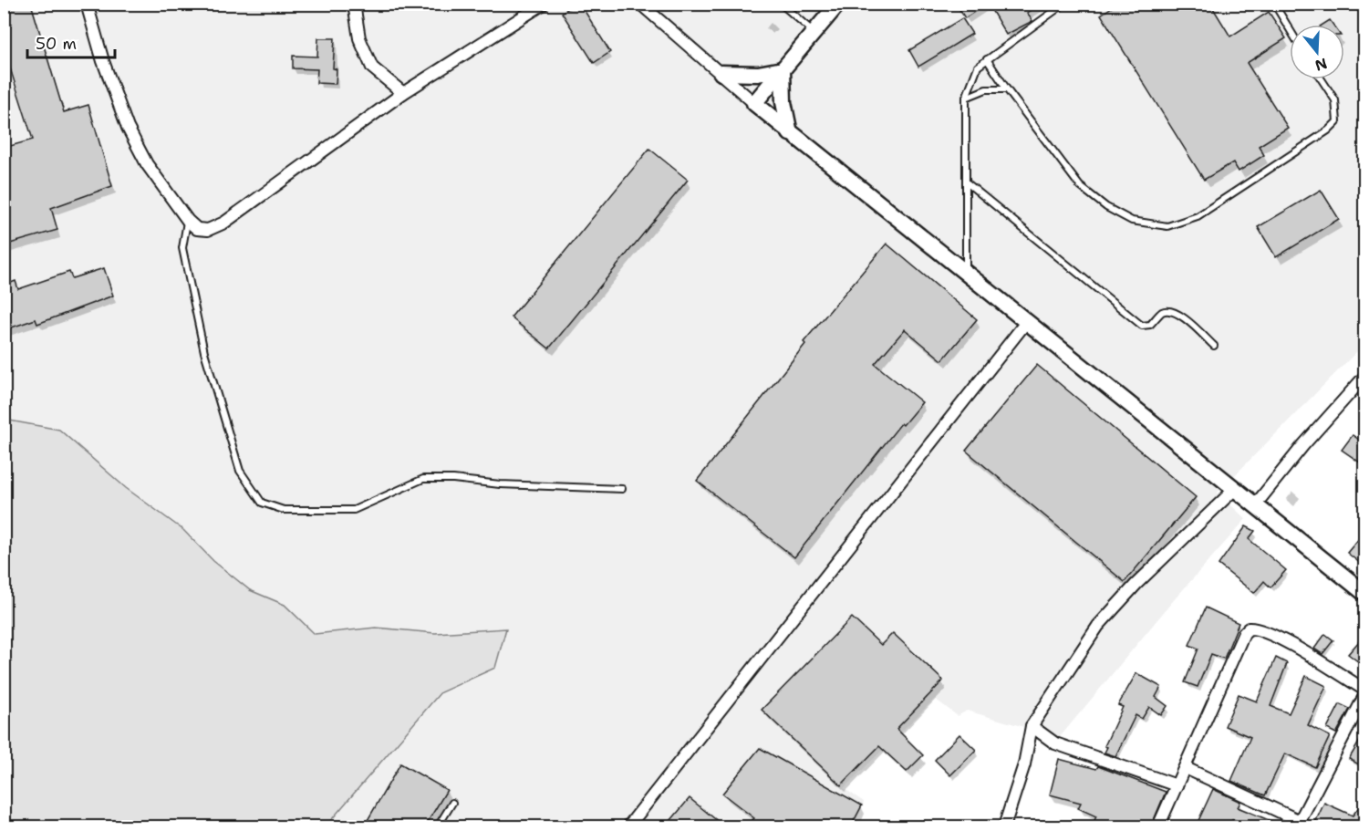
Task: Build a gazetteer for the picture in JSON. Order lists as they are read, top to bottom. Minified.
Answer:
{"scale_bar":"50 m","north":"bottom"}
